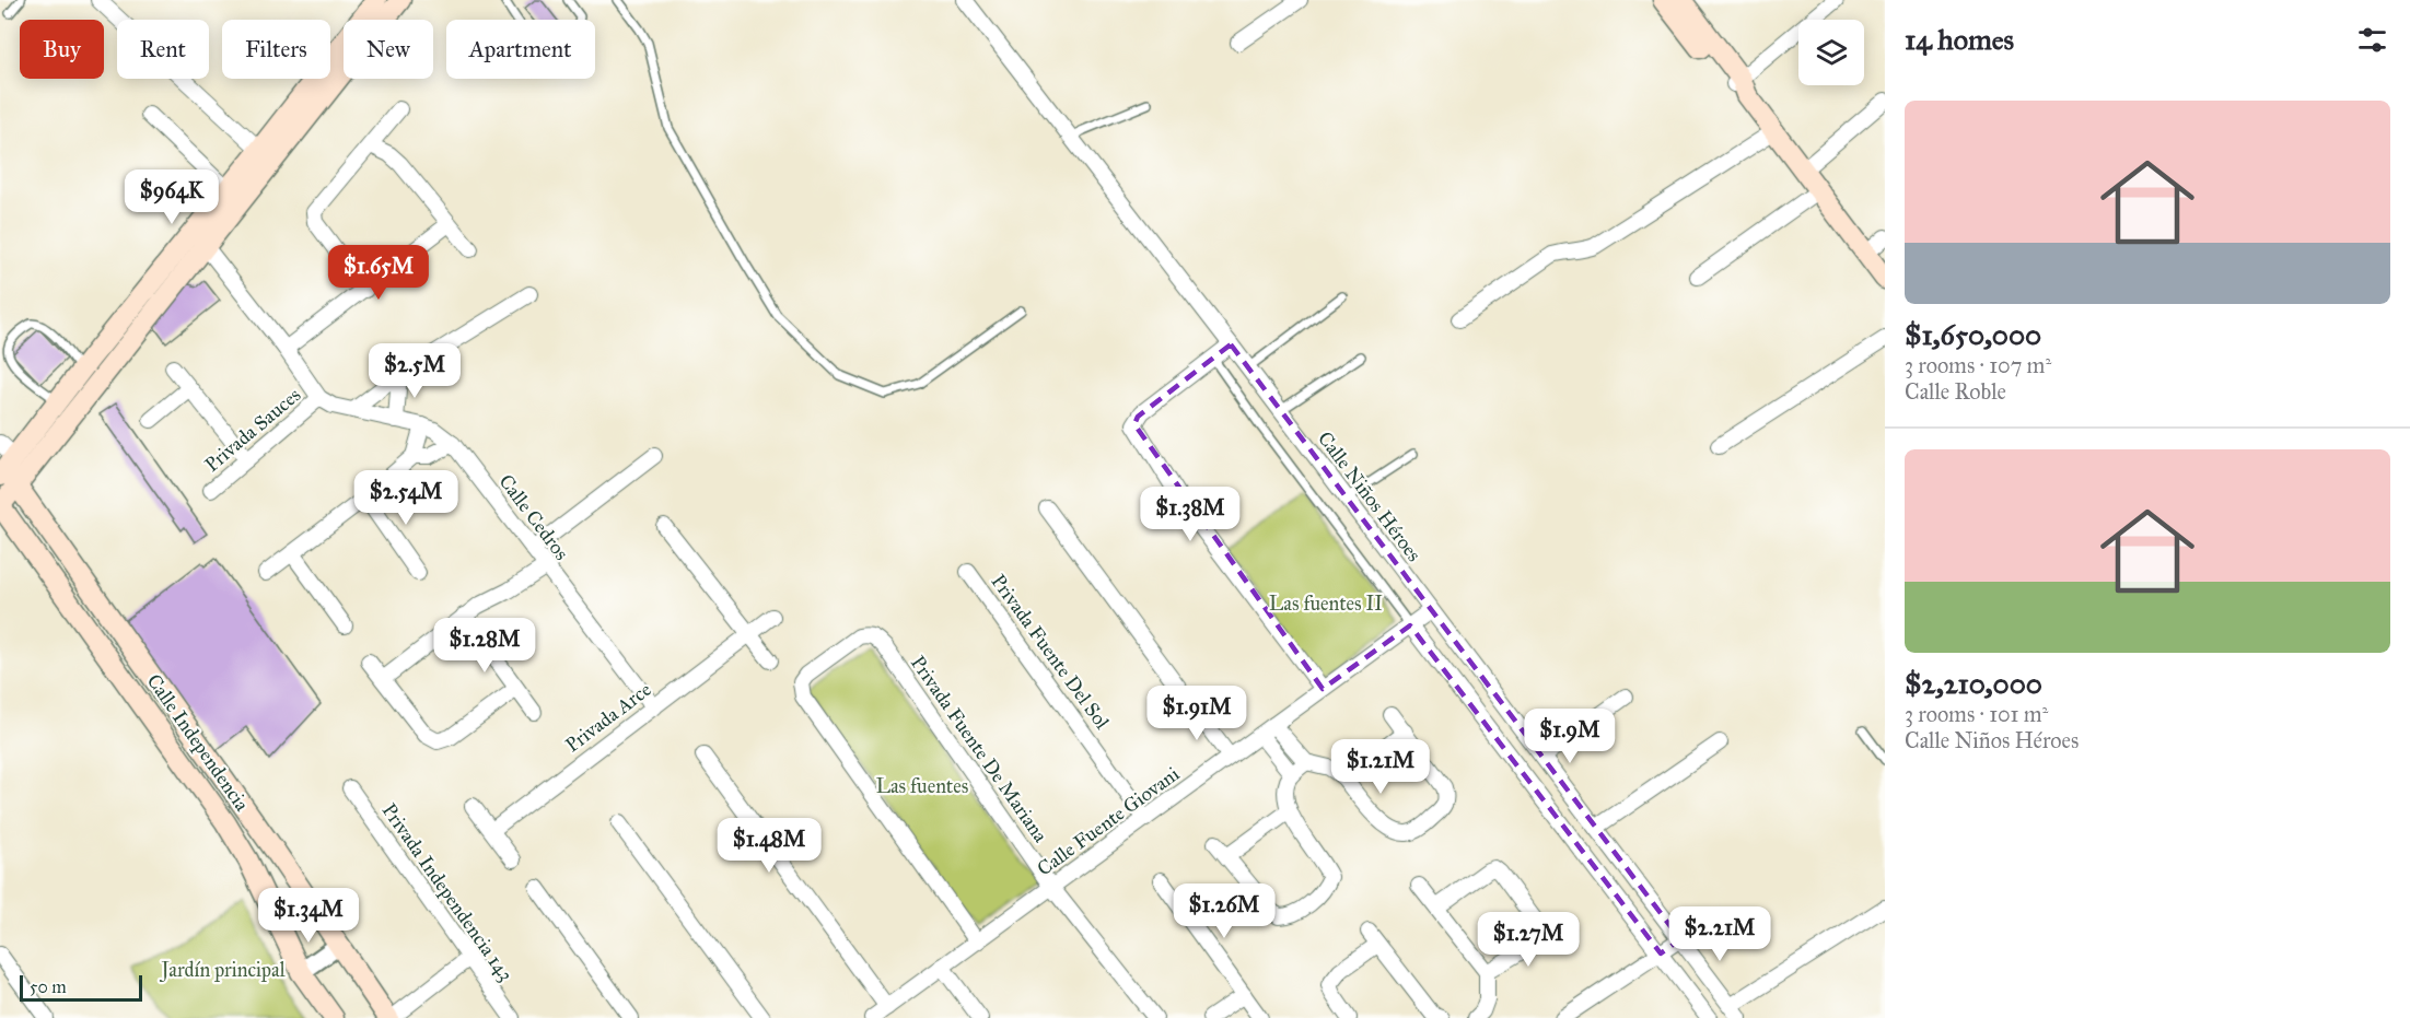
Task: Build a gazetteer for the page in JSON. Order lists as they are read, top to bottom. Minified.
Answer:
{"streets":{"main road":["Calle Independencia"],"street":["Privada Sauces","Calle Niños Héroes","Calle Cedros","Privada Fuente Del Sol","Privada Arce","Privada Fuente De Mariana","Calle Fuente Giovani","Privada Independencia 143"]},"crossings":[["Privada Sauces","Calle Cedros"],["Calle Niños Héroes","Calle Fuente Giovani"],["Calle Cedros","Privada Arce"],["Privada Fuente Del Sol","Calle Fuente Giovani"],["Privada Fuente De Mariana","Calle Fuente Giovani"]],"parks":["Las fuentes II","Las fuentes","Jardín principal"],"scale_bar":"50 m","page":{"heading":"14 homes","chip":["Buy","Rent","Filters","New","Apartment"],"list":[{"name":"$1,650,000","note":"3 rooms · 107 m² · Calle Roble"},{"name":"$2,210,000","note":"3 rooms · 101 m² · Calle Niños Héroes"}],"price":["$964K","$1.65M","$2.5M","$2.54M","$1.38M","$1.28M","$1.91M","$1.9M","$1.21M","$1.48M","$1.26M","$1.34M","$2.21M","$1.27M"],"scale":"50 m"}}
